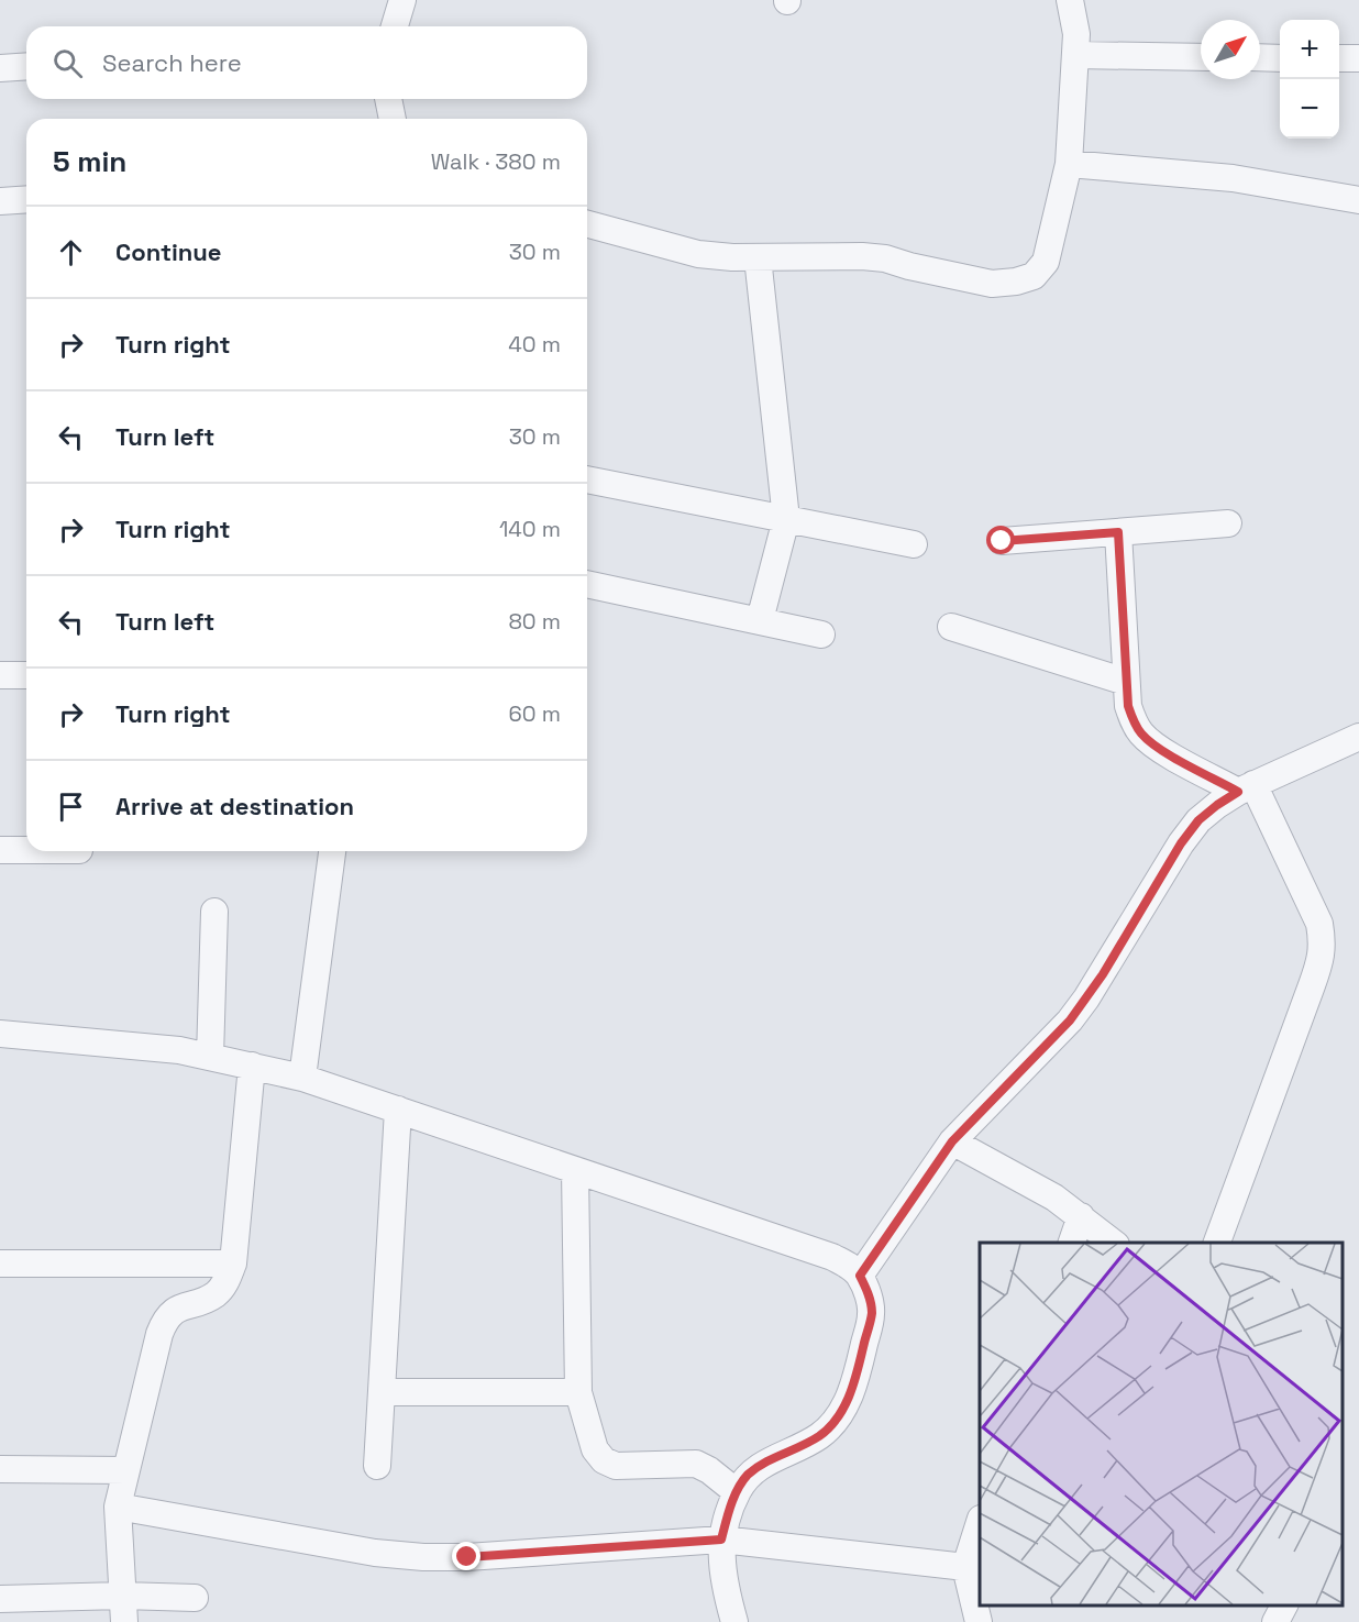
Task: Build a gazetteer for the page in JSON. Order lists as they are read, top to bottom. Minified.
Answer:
{"north":"top right","page":{"map_buttons":["+","−"],"search":"Search here","heading":["5 min","Walk · 380 m"],"list":[["Continue","30 m"],["Turn right","40 m"],["Turn left","30 m"],["Turn right","140 m"],["Turn left","80 m"],["Turn right","60 m"],"Arrive at destination"]}}
